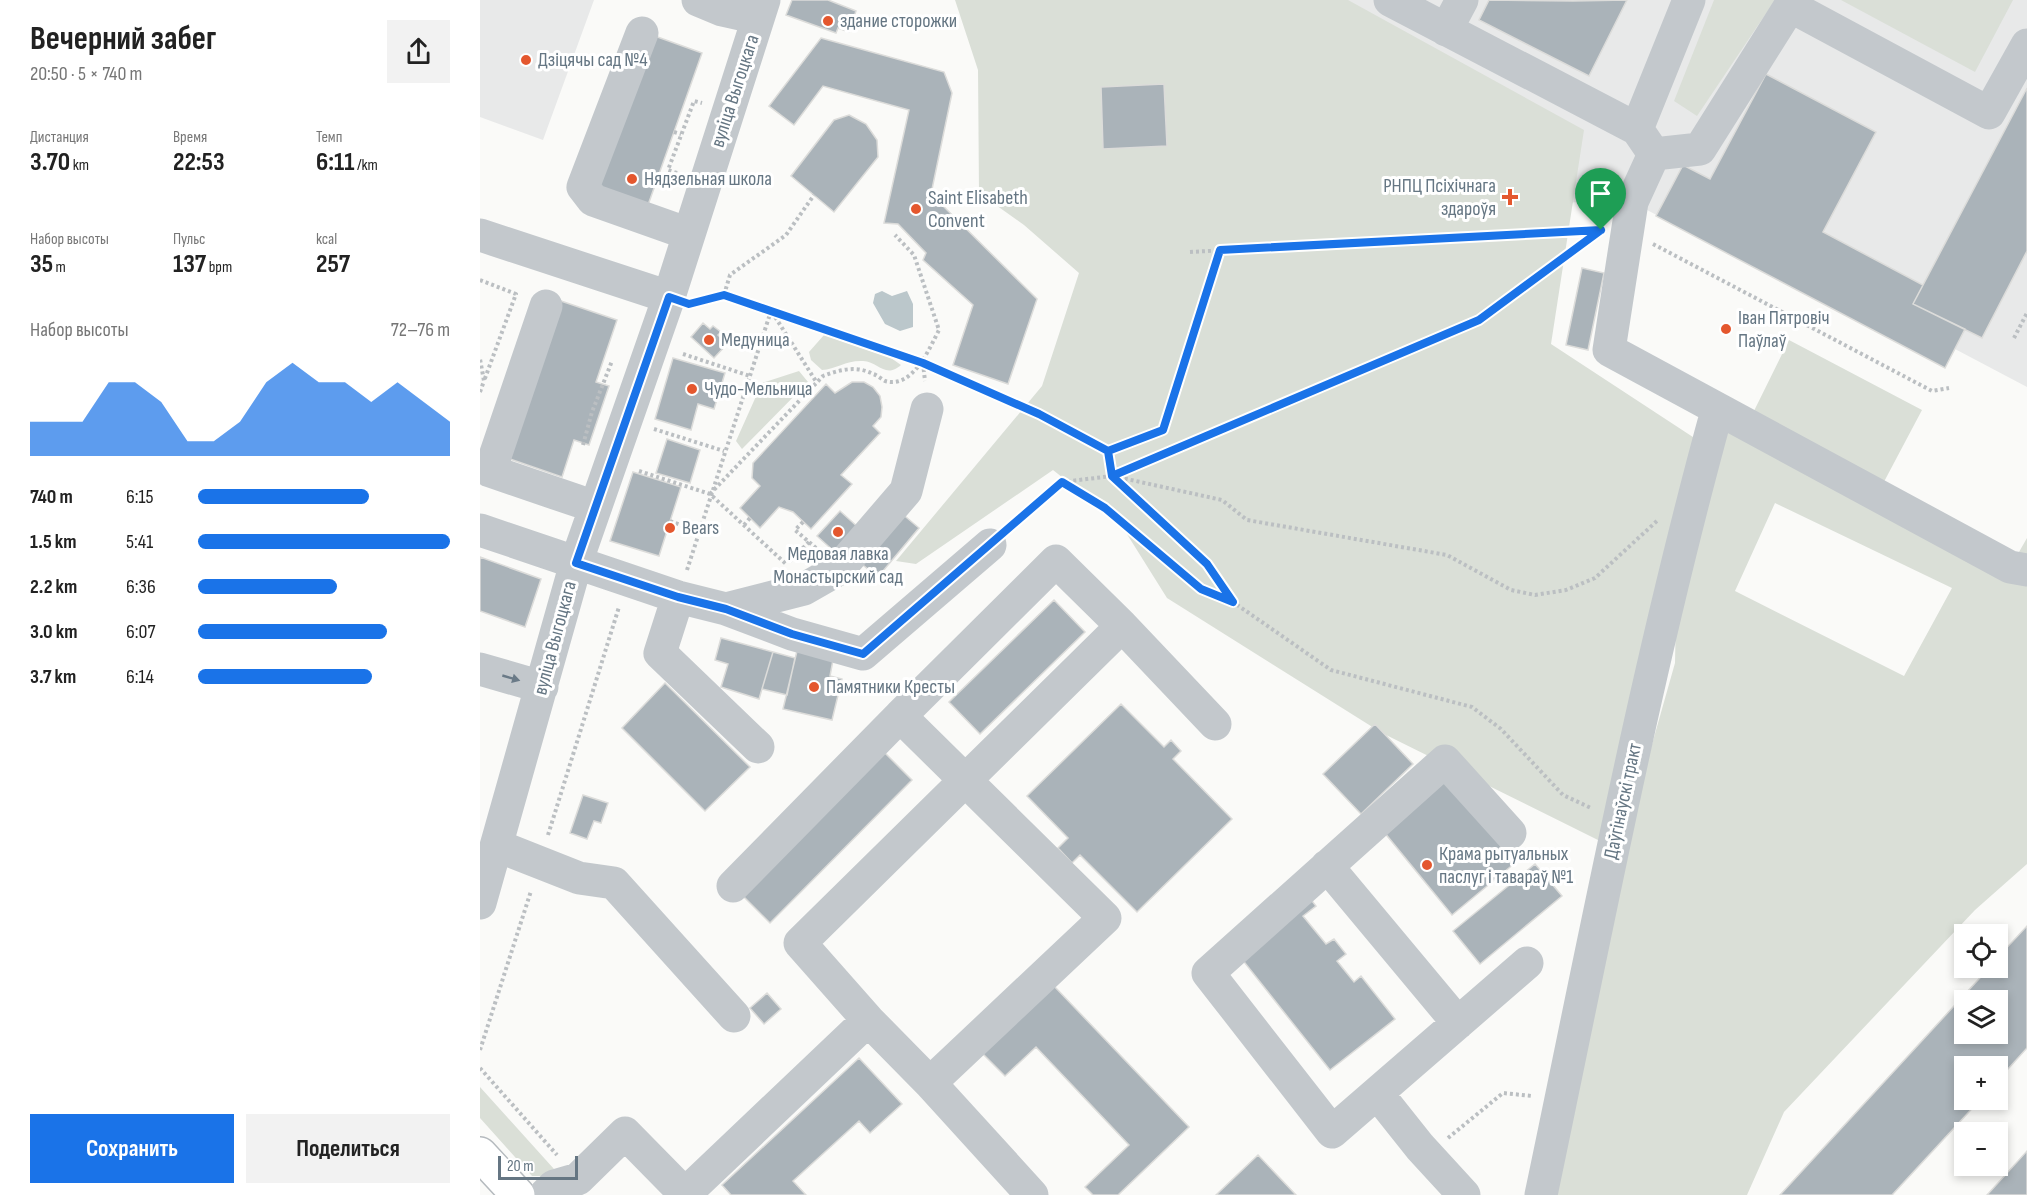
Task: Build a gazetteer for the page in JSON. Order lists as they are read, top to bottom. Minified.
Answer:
{"streets":{"street":["вуліца Выгоцкага","Даўгінаўскі тракт"]},"places":{"other":["здание сторожки","Дзіцячы сад №4","Нядзельная школа","Saint Elisabeth Convent","Іван Пятровіч Паўлаў","Медуница","Чудо-Мельница","Bears","Медовая лавка Монастырский сад","Памятники Кресты","Крама рытуальных паслуг і тавараў №1"],"health":["РНПЦ Псіхічнага здароўя"]},"scale_bar":"20 m","page":{"heading":["Вечерний забег","20:50 · 5 × 740 m"],"stats":[["Дистанция","3.70 km"],["Время","22:53"],["Темп","6:11 /km"],["Набор высоты","35 m"],["Пульс","137 bpm"],["kcal","257"]],"chart":["Набор высоты","72–76 m"],"list":[{"name":"740 m","note":"6:15"},{"name":"1.5 km","note":"5:41"},{"name":"2.2 km","note":"6:36"},{"name":"3.0 km","note":"6:07"},{"name":"3.7 km","note":"6:14"}],"map_buttons":["+","−"],"buttons":["Сохранить","Поделиться"],"scale":"20 m"}}
